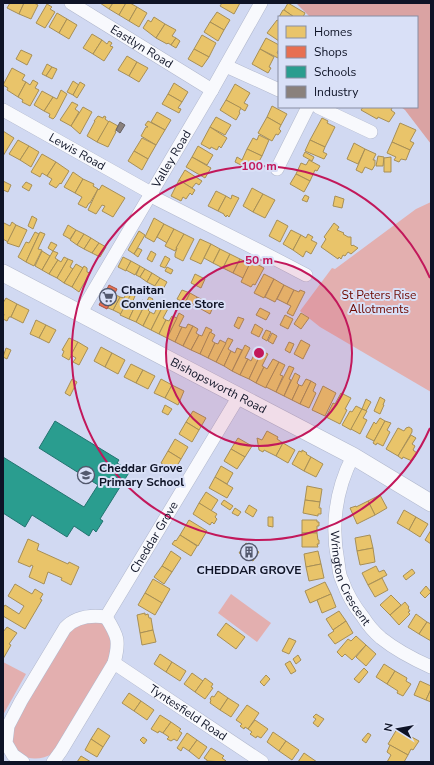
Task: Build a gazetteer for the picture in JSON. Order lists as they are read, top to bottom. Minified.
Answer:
{"streets":{"street":["Eastlyn Road","Lewis Road","Valley Road","Bishopsworth Road","Cheddar Grove","Wrington Crescent","Tyntesfield Road"]},"crossings":[["Eastlyn Road","Valley Road"],["Lewis Road","Valley Road"],["Valley Road","Bishopsworth Road"],["Bishopsworth Road","Cheddar Grove"],["Bishopsworth Road","Wrington Crescent"]],"parks":["St Peters Rise Allotments"],"places":{"supermarket":["Chaitan Convenience Store"],"school or university":["Cheddar Grove Primary School"],"building":["CHEDDAR GROVE"]},"legend":["Homes","Shops","Schools","Industry"],"north":"left","rings":["100 m","50 m"]}
